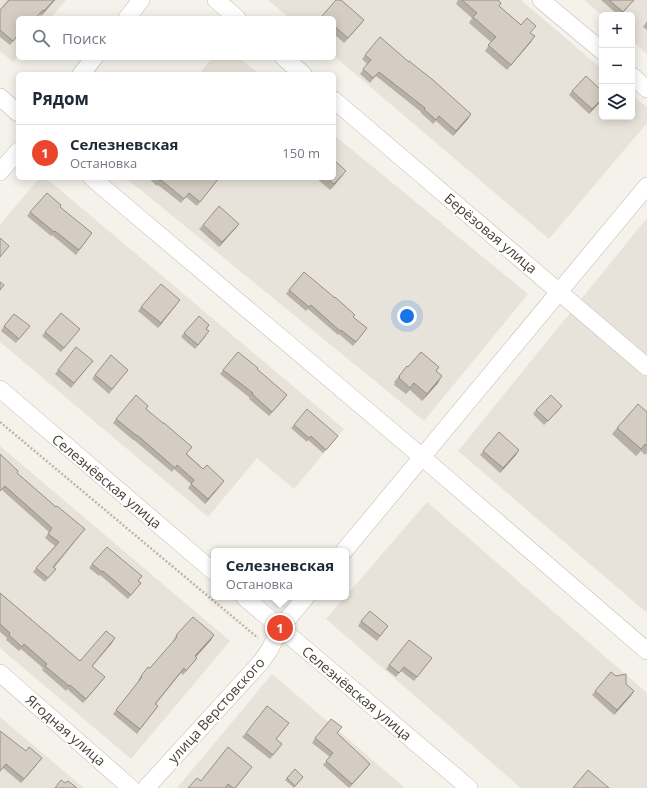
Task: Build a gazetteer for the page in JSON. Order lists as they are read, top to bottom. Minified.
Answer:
{"streets":{"street":["Берёзовая улица","Селезнёвская улица","улица Верстовского","Ягодная улица"]},"crossings":[["Селезнёвская улица","улица Верстовского"]],"page":{"map_buttons":["+","−"],"search":"Поиск","heading":"Рядом","list":[{"mark":"1","name":"Селезневская","note":"Остановка","value":"150 m"}],"popup":["Селезневская","Остановка"],"pins":"1"}}
